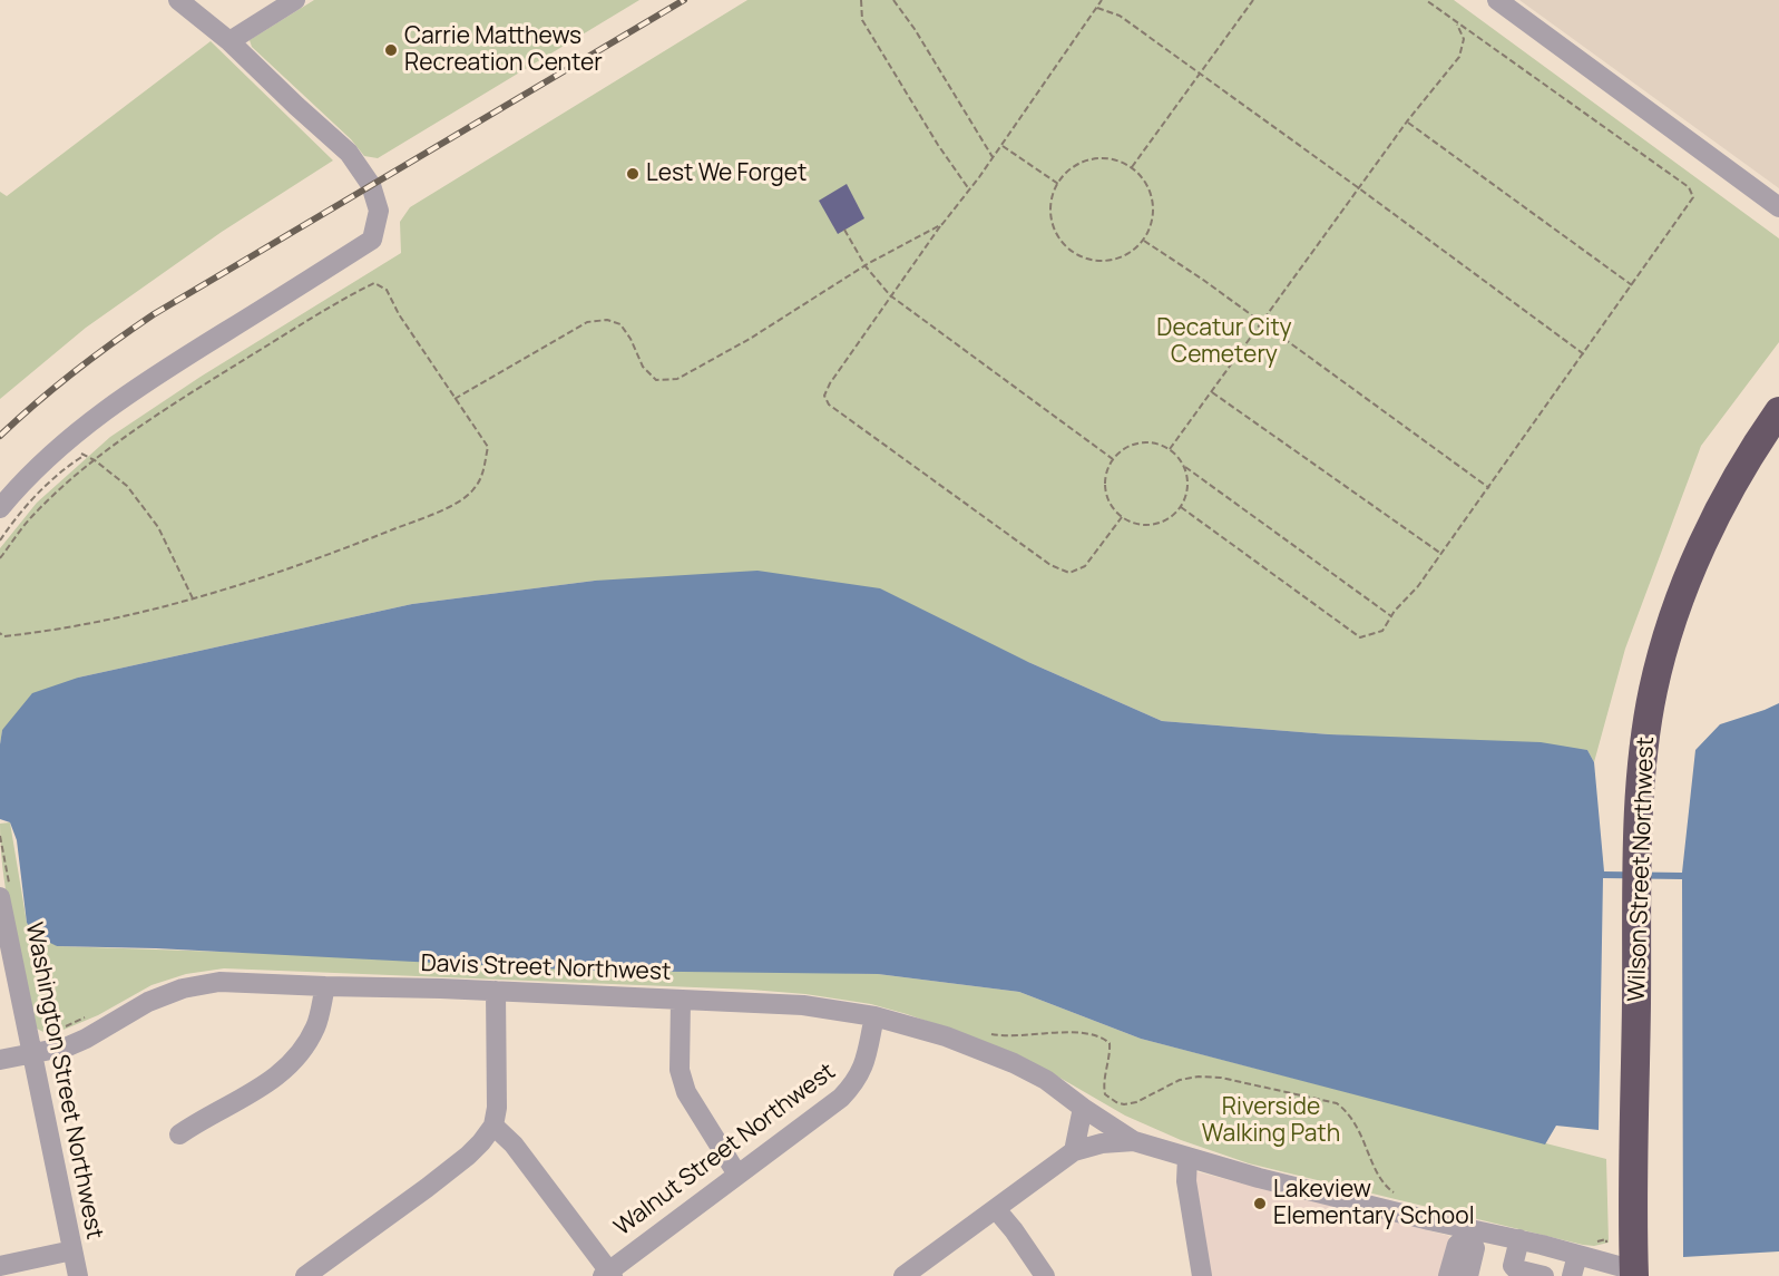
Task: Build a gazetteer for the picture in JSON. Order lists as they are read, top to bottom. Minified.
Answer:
{"streets":{"highway":["Wilson Street Northwest"],"street":["Davis Street Northwest","Washington Street Northwest","Walnut Street Northwest"]},"crossings":[["Wilson Street Northwest","Davis Street Northwest"],["Davis Street Northwest","Washington Street Northwest"],["Davis Street Northwest","Walnut Street Northwest"]],"parks":["Decatur City Cemetery","Riverside Walking Path"],"places":["Carrie Matthews Recreation Center","Lest We Forget","Lakeview Elementary School"]}
